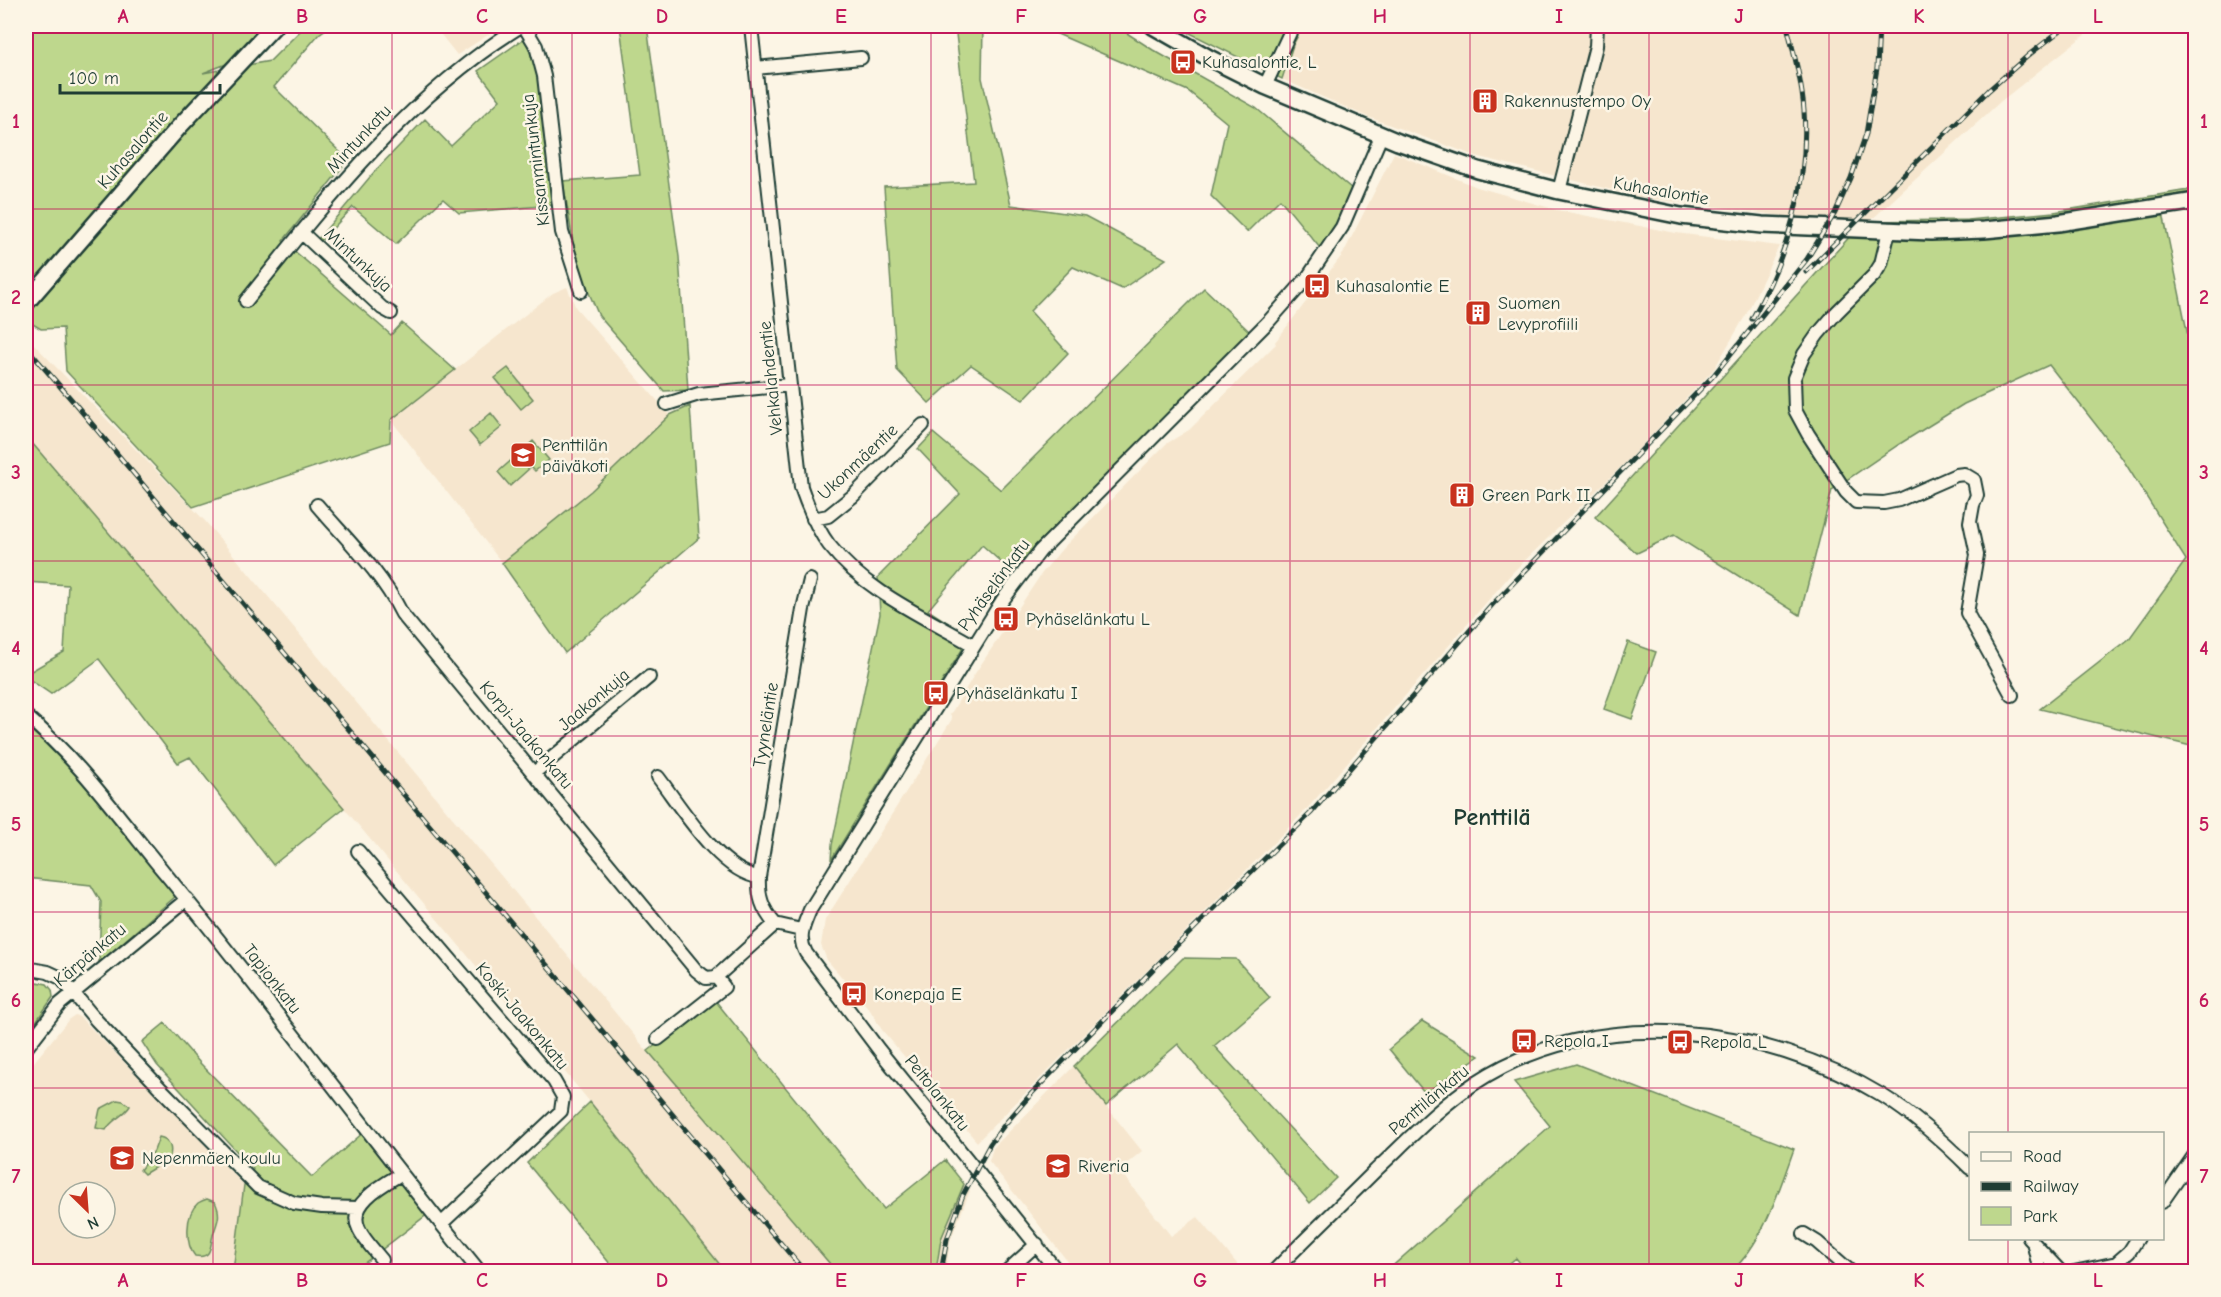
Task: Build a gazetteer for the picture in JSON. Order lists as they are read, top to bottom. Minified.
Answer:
{"streets":{"main road":["Kuhasalontie"],"street":["Mintunkatu","Kissanmintunkuja","Mintunkuja","Vehkalahdentie","Ukonmäentie","Pyhäselänkatu","Jaakonkuja","Tyyneläntie","Korpi-Jaakonkatu","Kärpänkatu","Tapionkatu","Koski-Jaakonkatu","Peltolankatu","Penttilänkatu"]},"crossings":[["Mintunkatu","Kissanmintunkuja"],["Mintunkatu","Mintunkuja"],["Kuhasalontie","Pyhäselänkatu"],["Vehkalahdentie","Ukonmäentie"],["Vehkalahdentie","Pyhäselänkatu"],["Pyhäselänkatu","Peltolankatu"],["Jaakonkuja","Korpi-Jaakonkatu"],["Kärpänkatu","Tapionkatu"],["Tapionkatu","Koski-Jaakonkatu"]],"districts":["Penttilä"],"places":{"bus stop":["Kuhasalontie, L","Kuhasalontie E","Pyhäselänkatu L","Pyhäselänkatu I","Konepaja E","Repola I","Repola L"],"building":["Rakennustempo Oy","Suomen Levyprofiili","Green Park II"],"school or university":["Penttilän päiväkoti","Nepenmäen koulu","Riveria"]},"legend":["Road","Railway","Park"],"scale_bar":"100 m","north":"bottom right","grid":{"columns":["A","B","C","D","E","F","G","H","I","J","K","L"],"rows":["1","2","3","4","5","6","7"]}}
